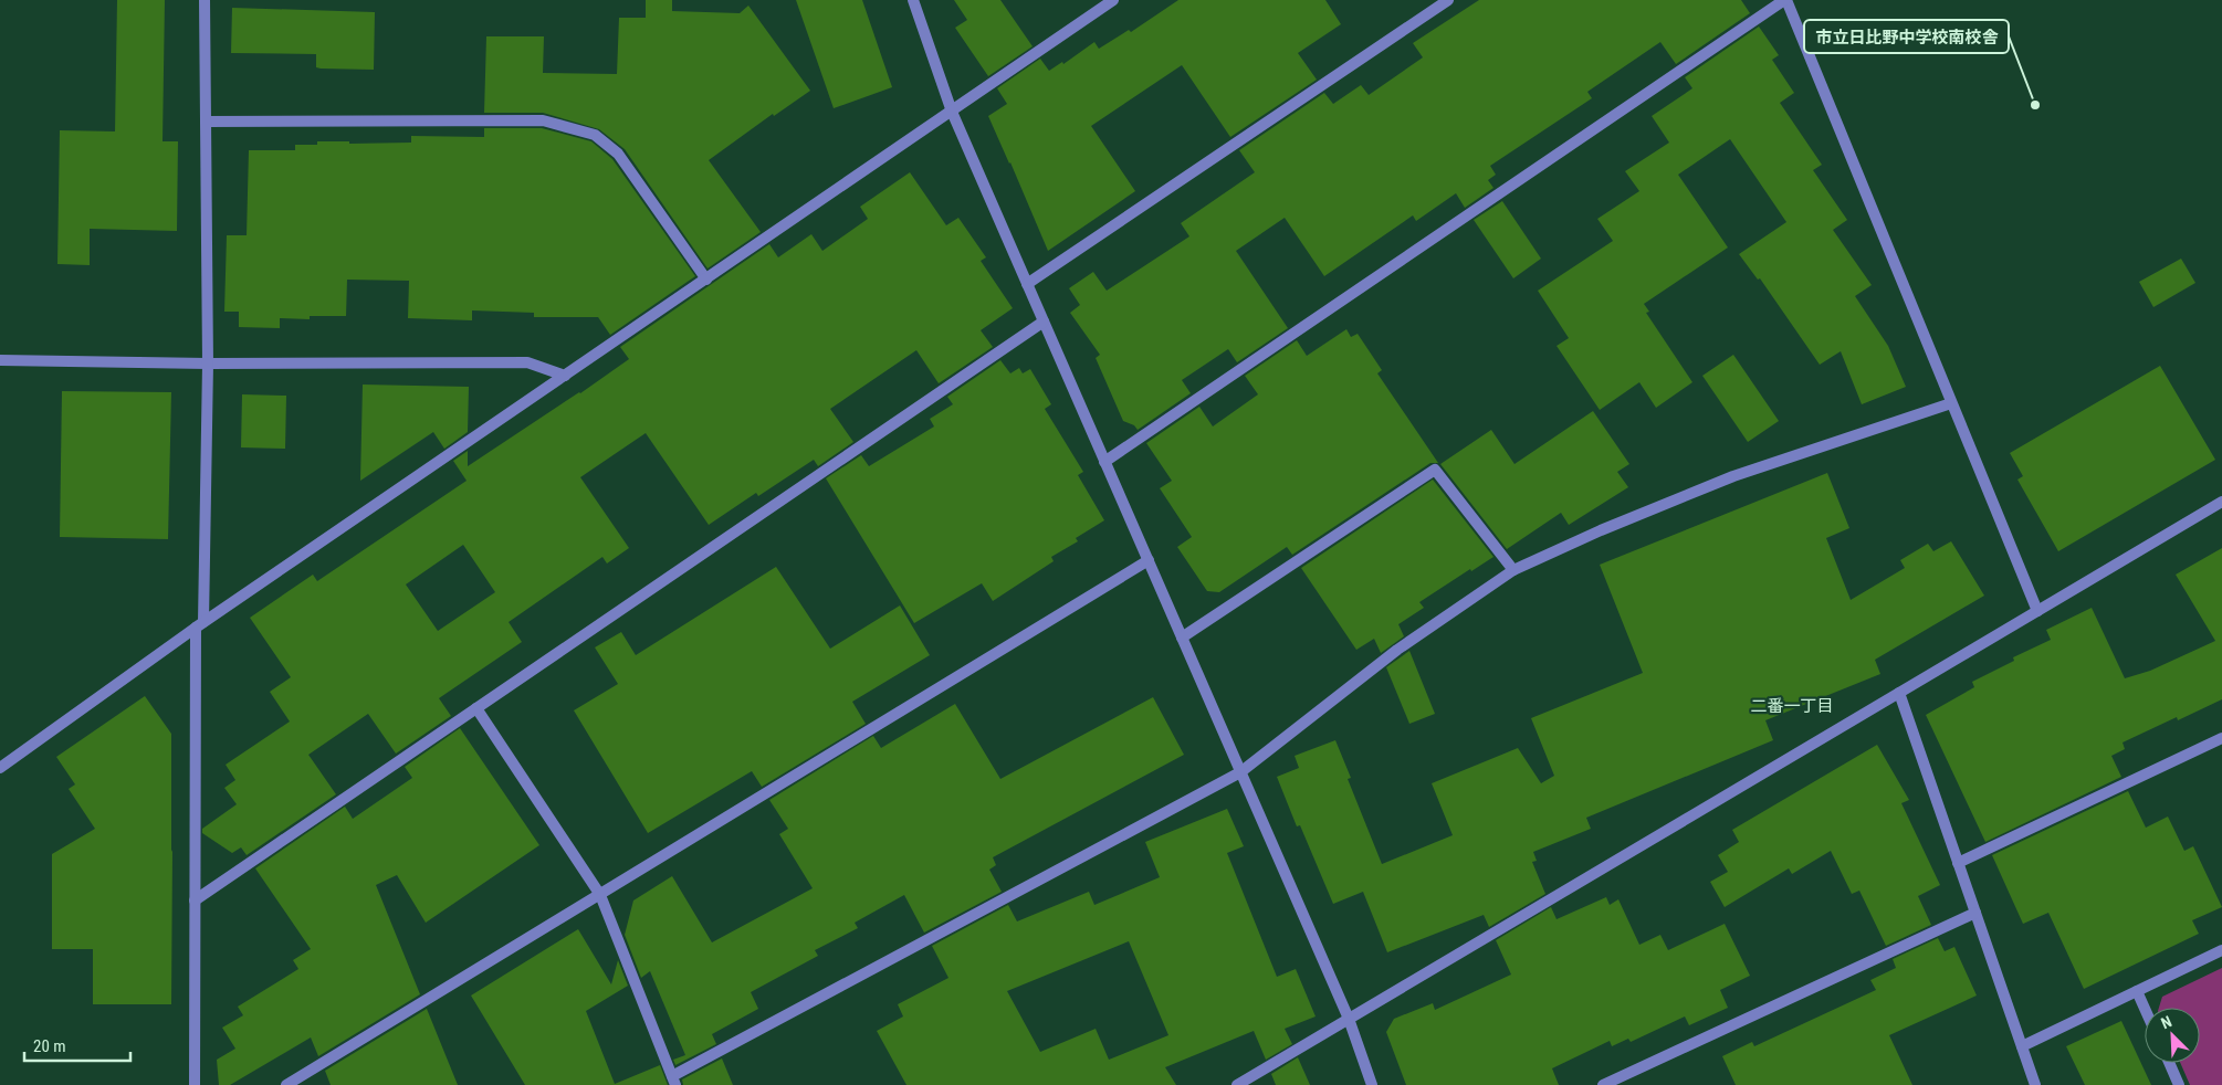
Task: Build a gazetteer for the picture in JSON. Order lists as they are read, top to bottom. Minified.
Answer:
{"districts":["二番一丁目"],"places":["市立日比野中学校南校舎"],"scale_bar":"20 m","north":"top left"}
